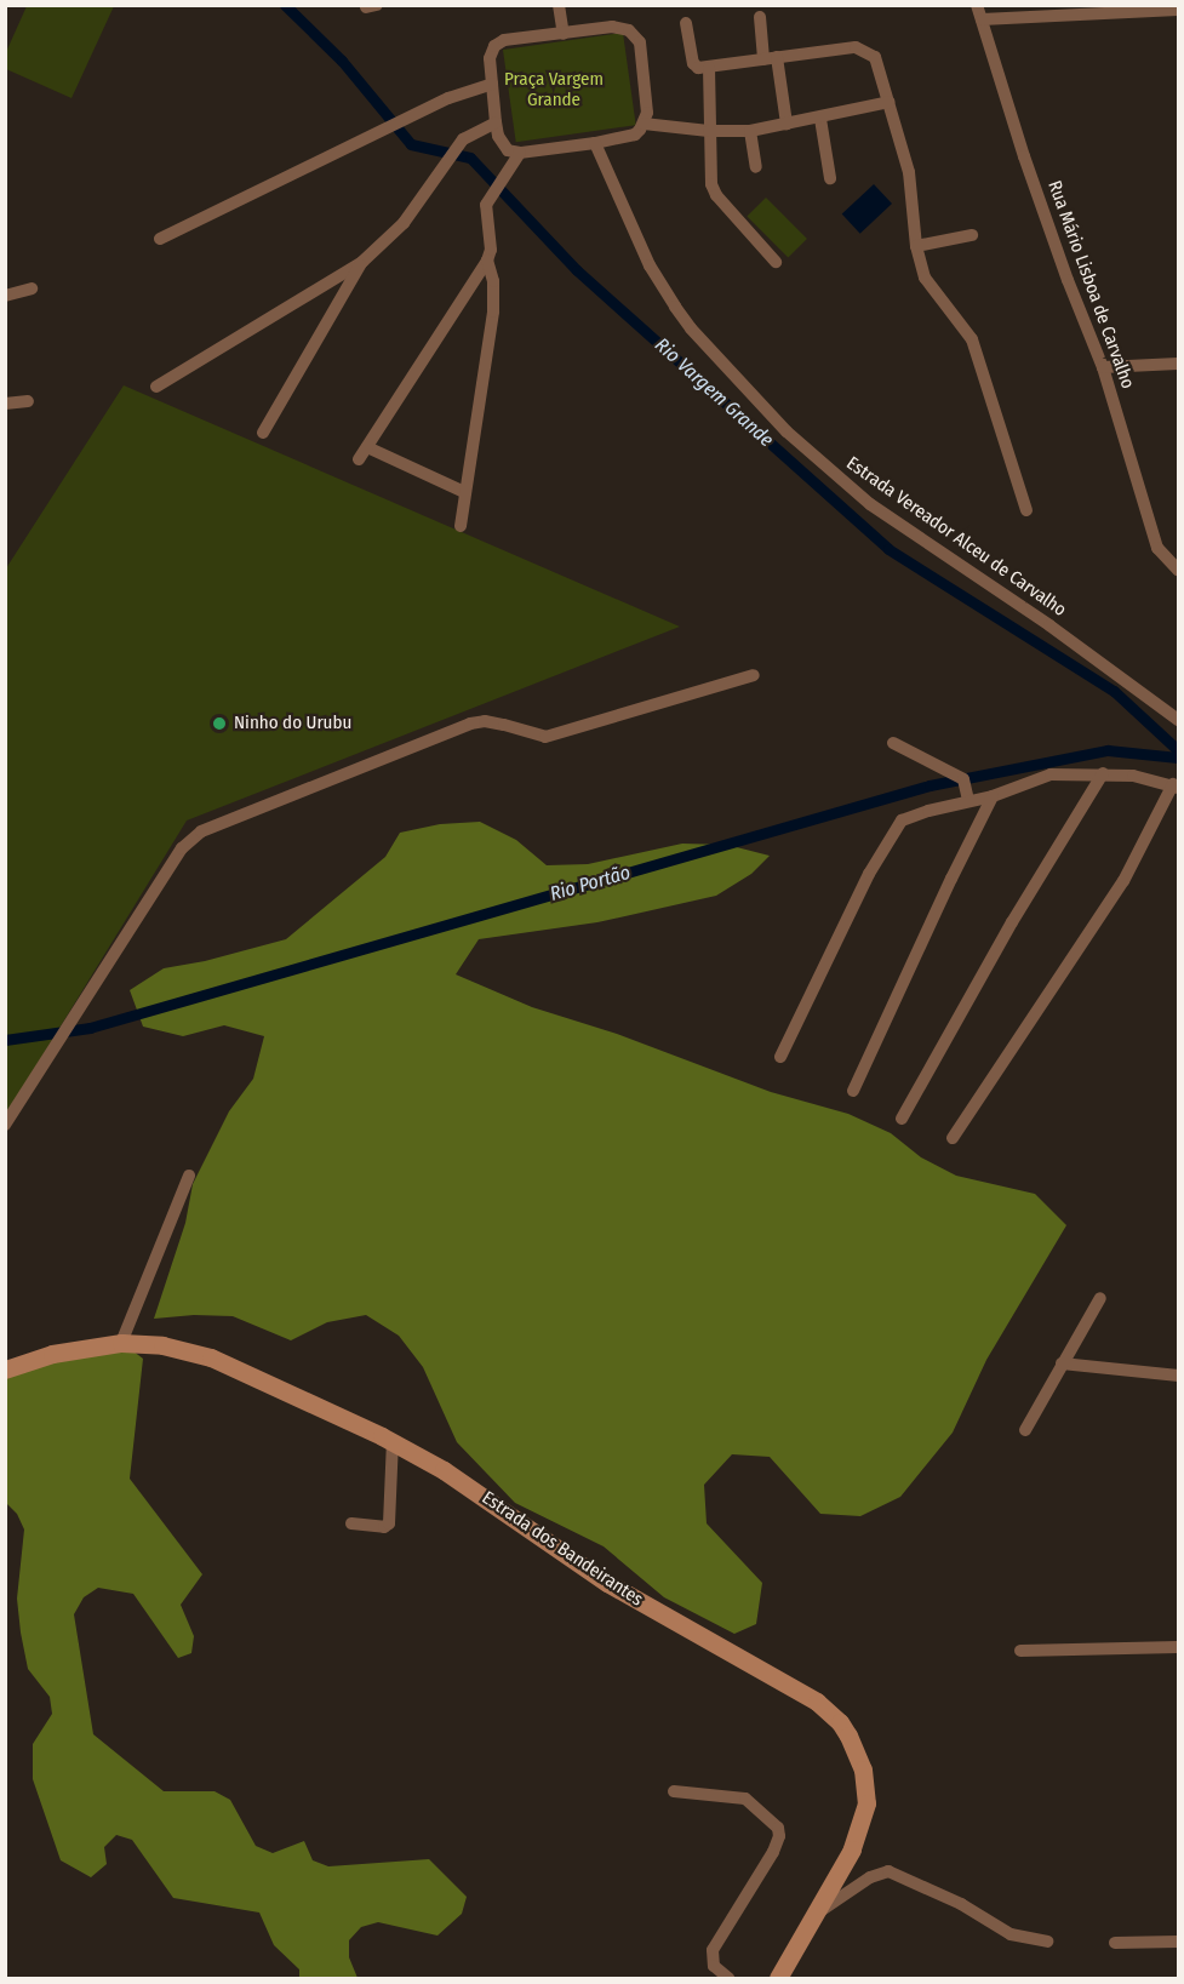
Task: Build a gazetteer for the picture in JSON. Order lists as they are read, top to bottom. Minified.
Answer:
{"streets":{"main road":["Estrada dos Bandeirantes"],"street":["Rua Mário Lisboa de Carvalho","Estrada Vereador Alceu de Carvalho"]},"water":["Rio Vargem Grande","Rio Portão"],"parks":["Praça Vargem Grande"],"places":["Ninho do Urubu"]}
